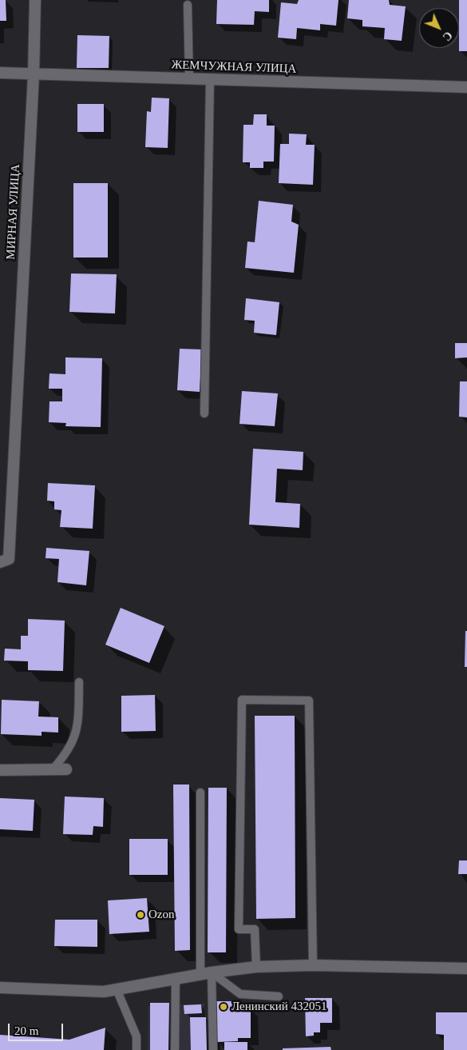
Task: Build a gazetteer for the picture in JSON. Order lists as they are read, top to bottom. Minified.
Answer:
{"streets":{"street":["ЖЕМЧУЖНАЯ УЛИЦА","МИРНАЯ УЛИЦА"]},"crossings":[["ЖЕМЧУЖНАЯ УЛИЦА","МИРНАЯ УЛИЦА"]],"places":["Ozon","Ленинский 432051"],"scale_bar":"20 m","north":"bottom right"}
